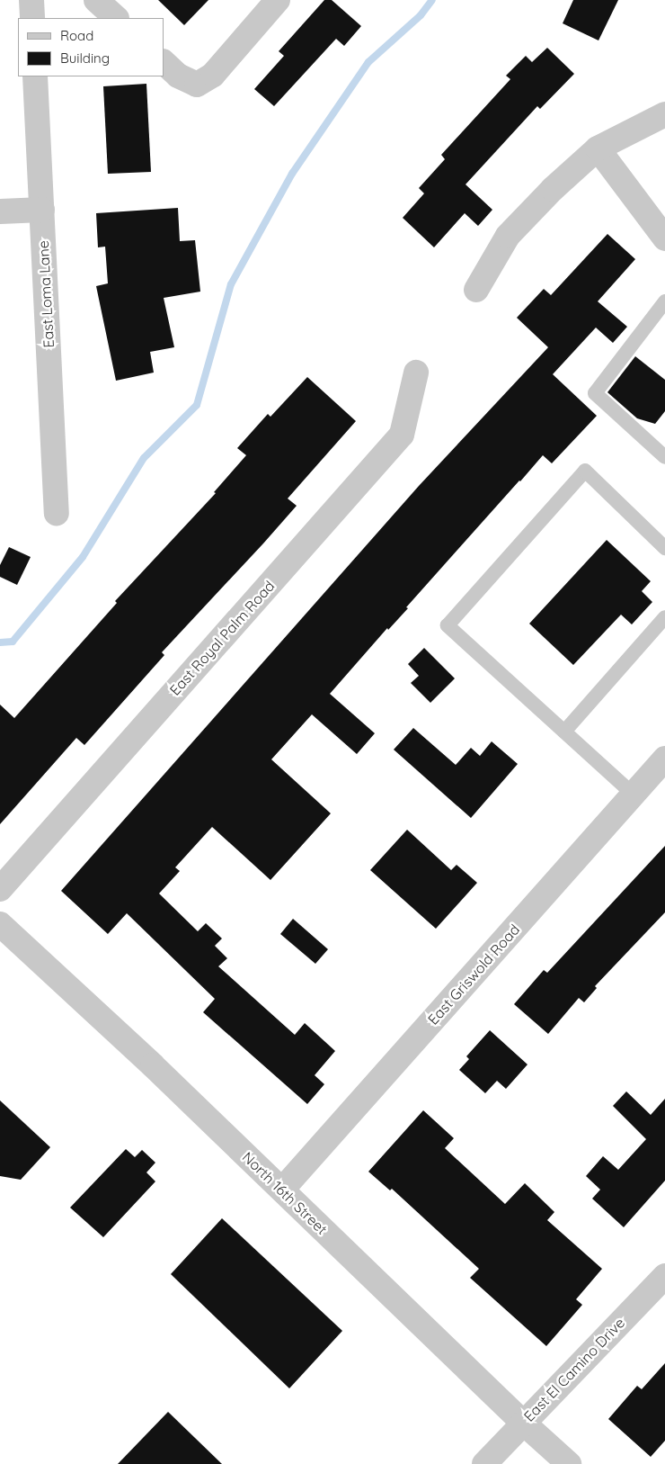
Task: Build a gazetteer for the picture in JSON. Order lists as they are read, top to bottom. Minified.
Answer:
{"streets":{"street":["East Loma Lane","East Royal Palm Road","East Griswold Road","North 16th Street","East El Camino Drive"]},"crossings":[["East Griswold Road","North 16th Street"],["North 16th Street","East El Camino Drive"]],"legend":["Road","Building"]}
